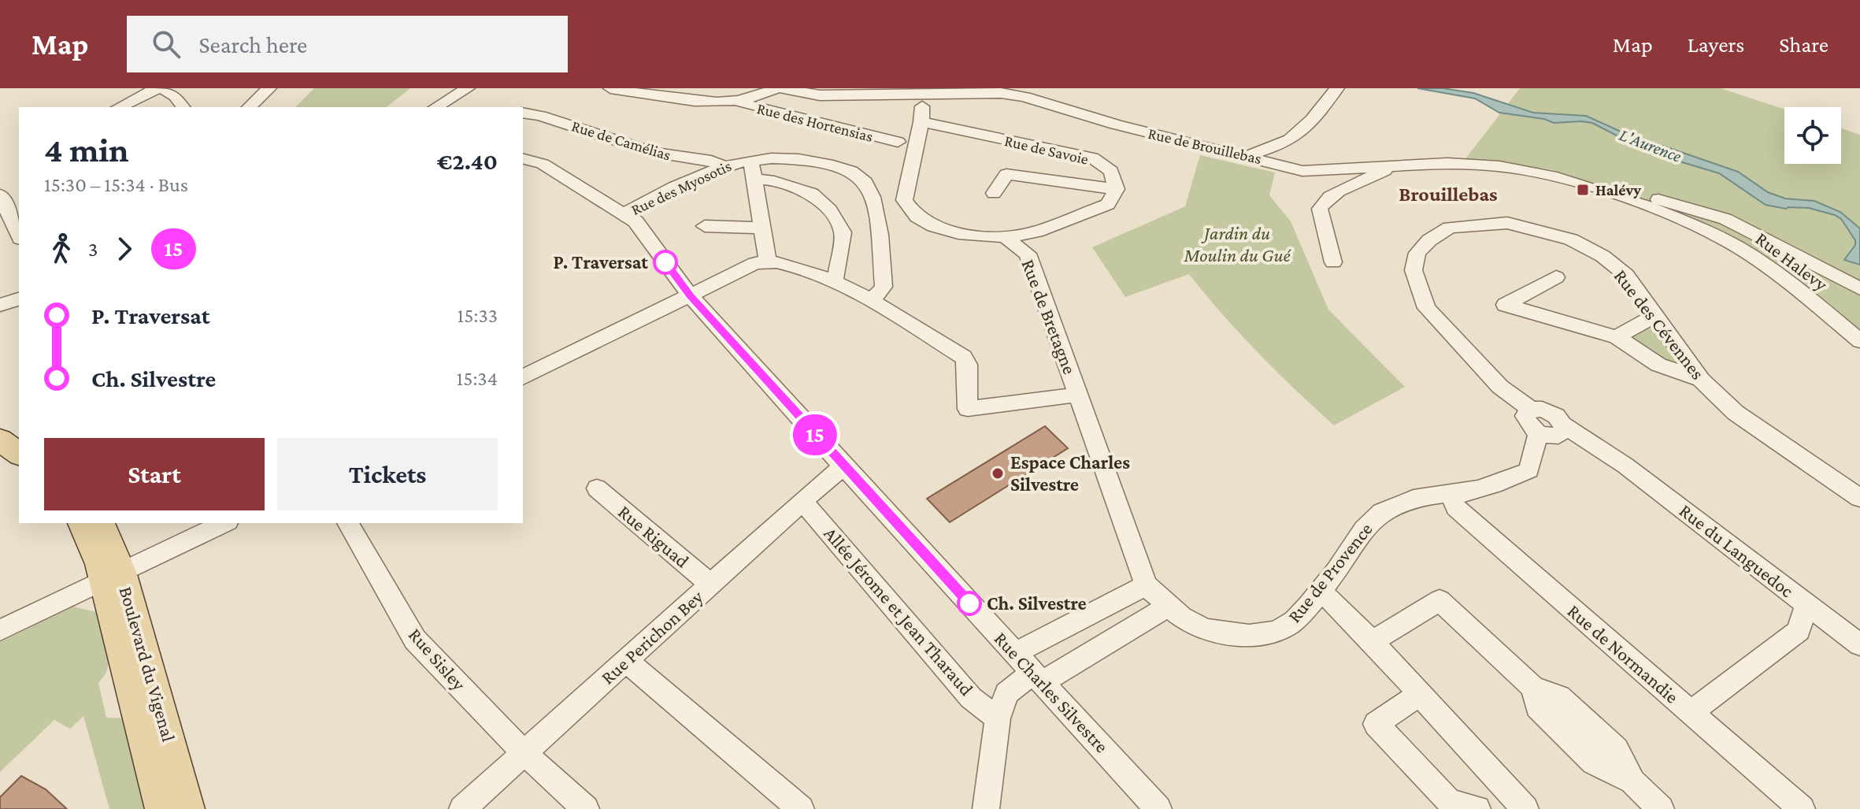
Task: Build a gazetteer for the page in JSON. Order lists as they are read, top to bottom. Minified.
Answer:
{"streets":{"main road":["Boulevard du Vigenal"],"street":["Rue des Hortensias","Rue de Camélias","Rue de Brouillebas","Rue de Savoie","Rue des Myosotis","Rue Halevy","Rue de Bretagne","Rue des Cévennes","Rue Riguad","Rue du Languedoc","Rue de Provence","Allée Jérome et Jean Tharaud","Rue Perichon Bey","Rue de Normandie","Rue Sisley","Rue Charles Silvestre"]},"crossings":[["Rue de Camélias","Rue des Myosotis"],["Rue de Brouillebas","Rue de Savoie"],["Rue de Brouillebas","Rue Halevy"],["Rue des Myosotis","Rue Charles Silvestre"],["Rue de Bretagne","Rue de Provence"],["Rue des Cévennes","Rue du Languedoc"],["Rue des Cévennes","Rue de Provence"],["Rue Riguad","Rue Perichon Bey"],["Rue du Languedoc","Rue de Provence"],["Rue du Languedoc","Rue de Normandie"],["Rue de Provence","Rue de Normandie"],["Allée Jérome et Jean Tharaud","Rue Perichon Bey"],["Rue Perichon Bey","Rue Sisley"],["Rue Perichon Bey","Rue Charles Silvestre"]],"districts":["Brouillebas"],"water":["L'Aurence"],"parks":["Jardin du Moulin du Gué"],"places":{"transit":["Halévy"],"other":["P. Traversat","Espace Charles Silvestre","Ch. Silvestre"]},"lines":["bus line 15"],"page":{"header":"Map","search":"Search here","nav":["Map","Layers","Share"],"on_map":"15","heading":["4 min","15:30 – 15:34 · Bus","€2.40"],"legs":["3","15"],"list":[{"name":"P. Traversat","value":"15:33"},{"name":"Ch. Silvestre","value":"15:34"}],"buttons":["Start","Tickets"]}}
